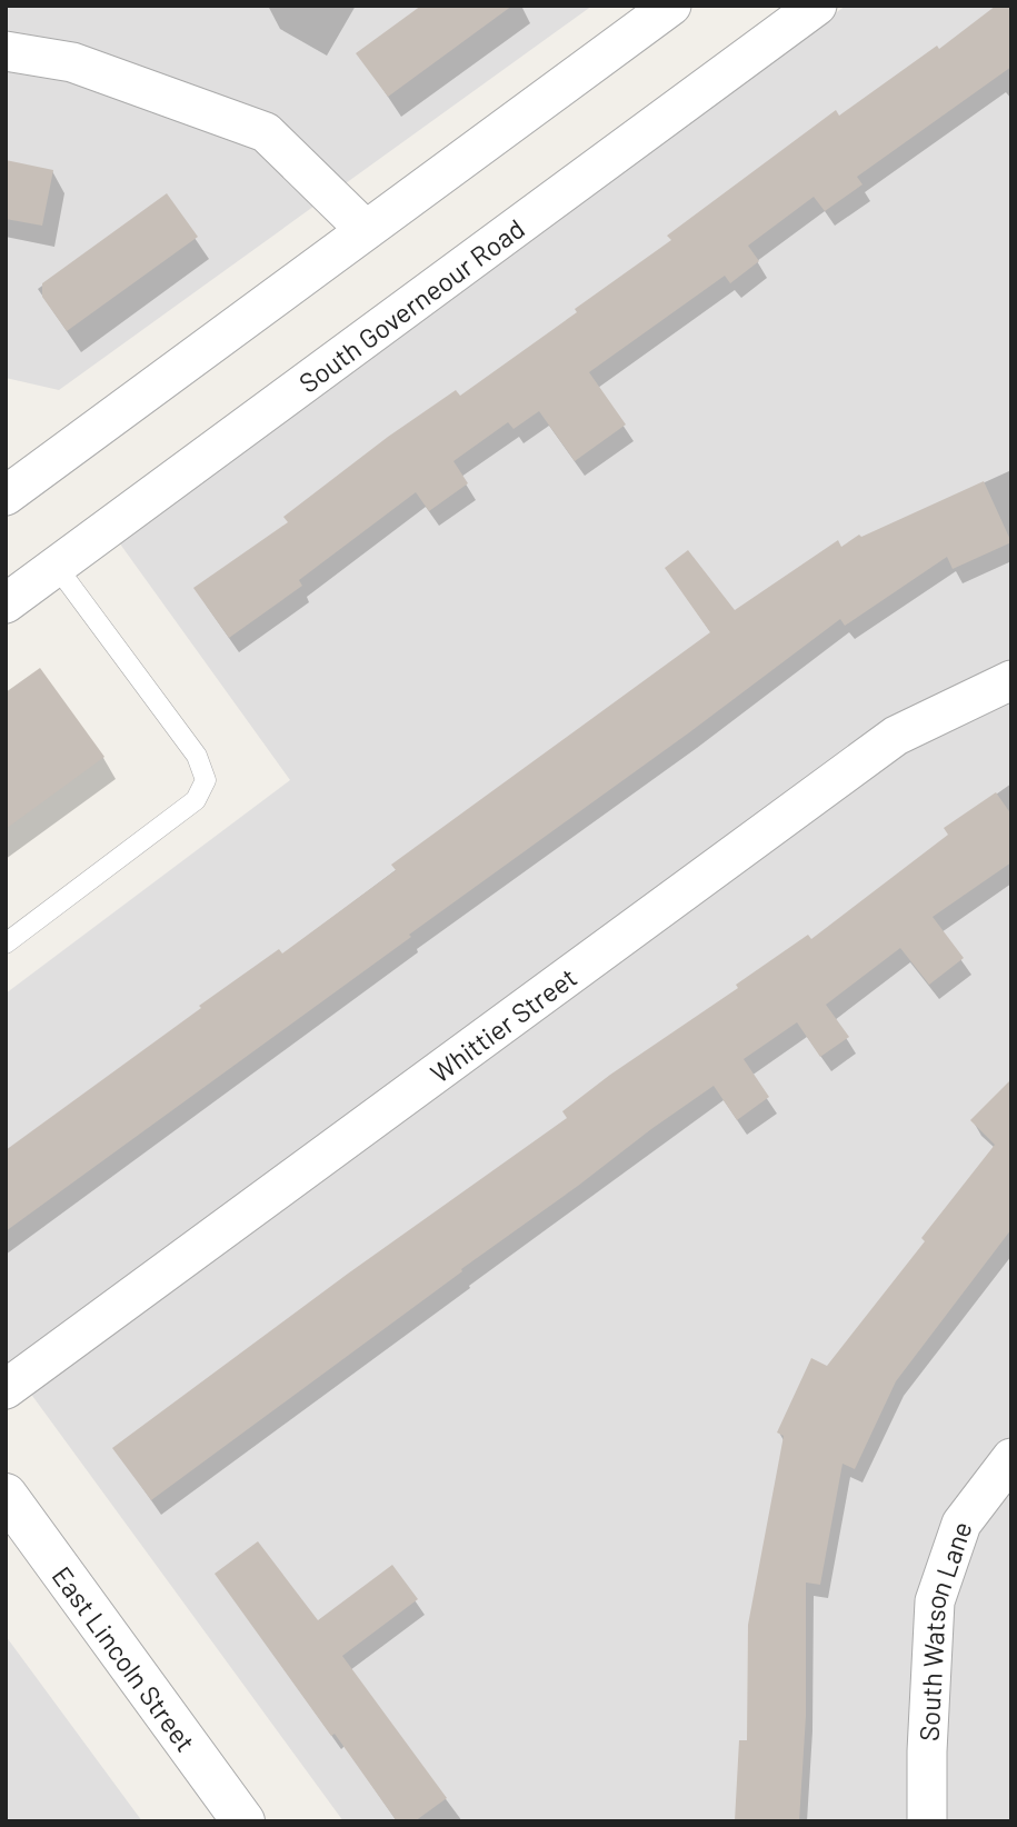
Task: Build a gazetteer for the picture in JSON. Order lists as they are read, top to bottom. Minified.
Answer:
{"streets":{"street":["South Governeour Road","Whittier Street","South Watson Lane","East Lincoln Street"]}}
